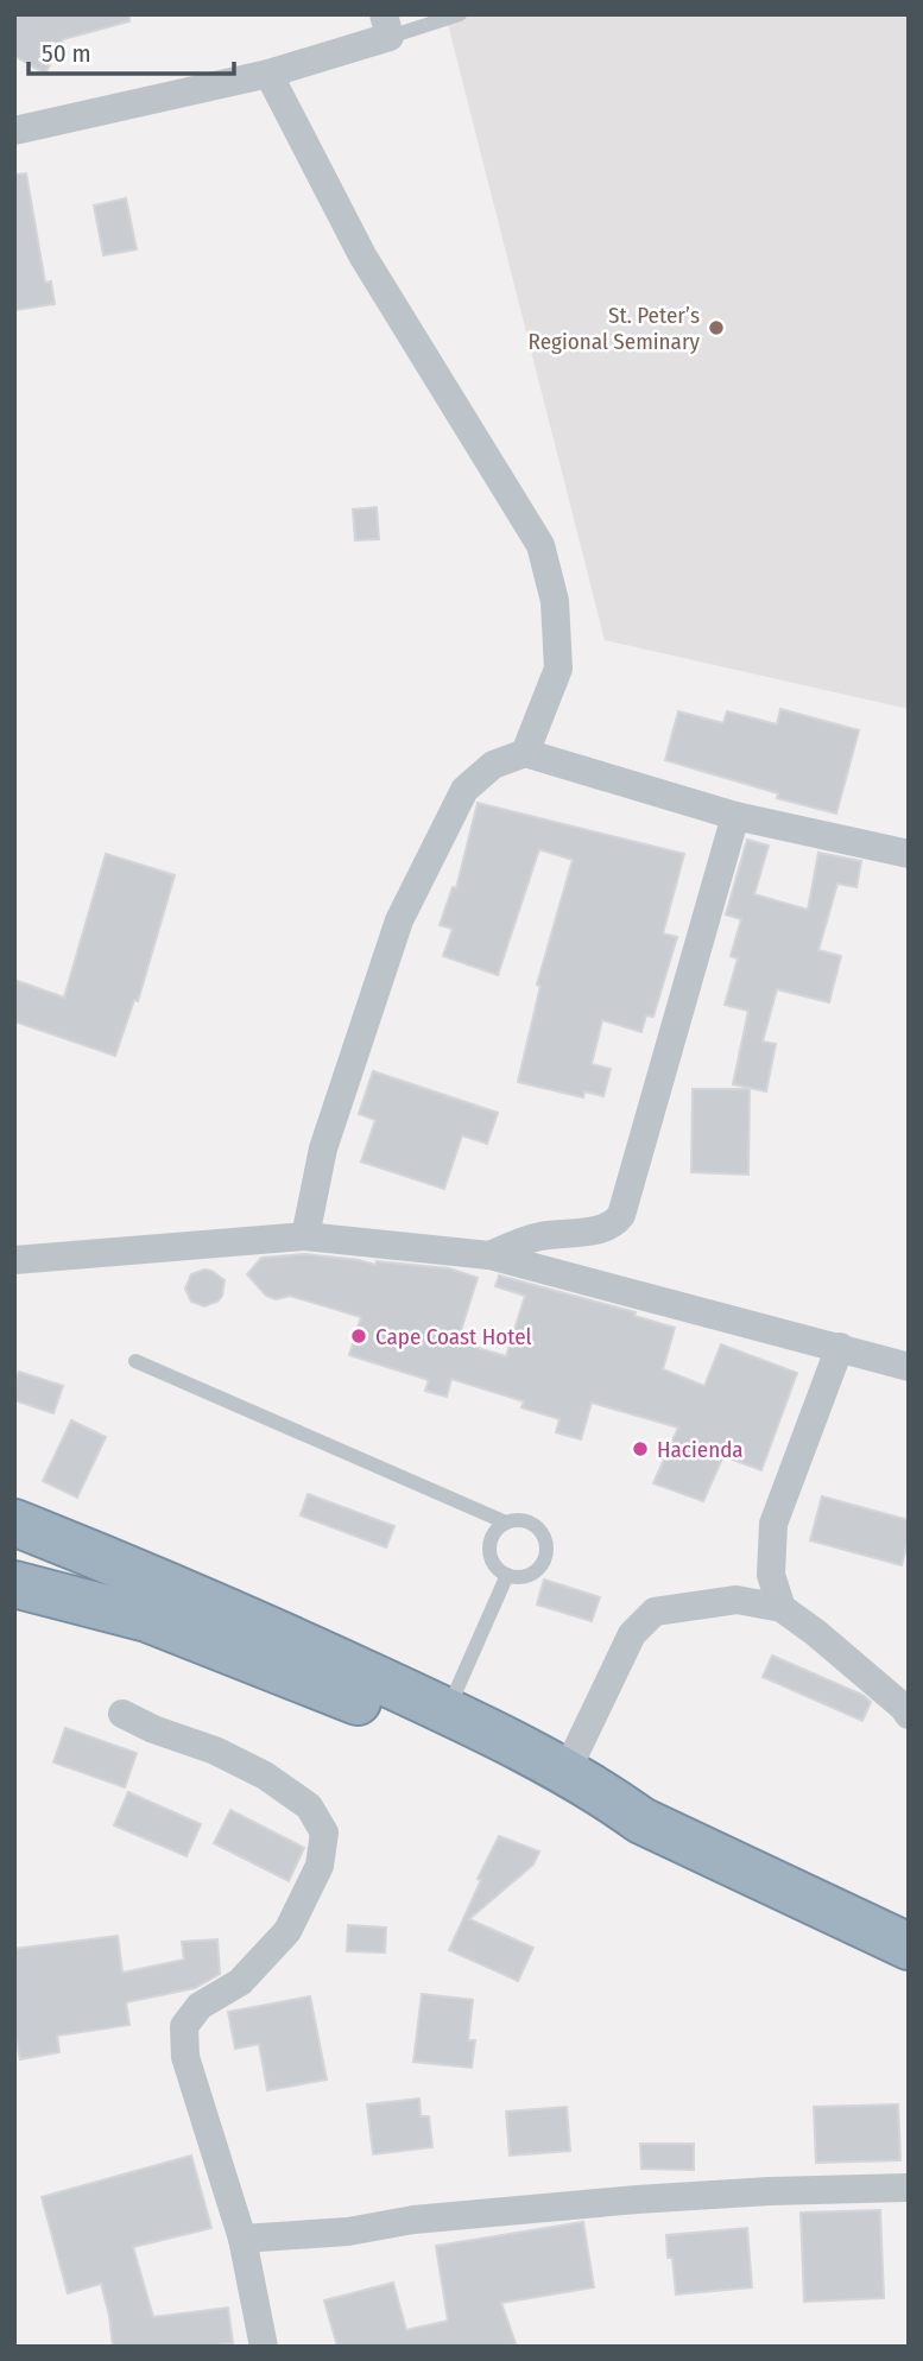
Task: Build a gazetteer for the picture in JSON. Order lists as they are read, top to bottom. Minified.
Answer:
{"places":["St. Peter’s Regional Seminary","Cape Coast Hotel","Hacienda"],"scale_bar":"50 m"}
